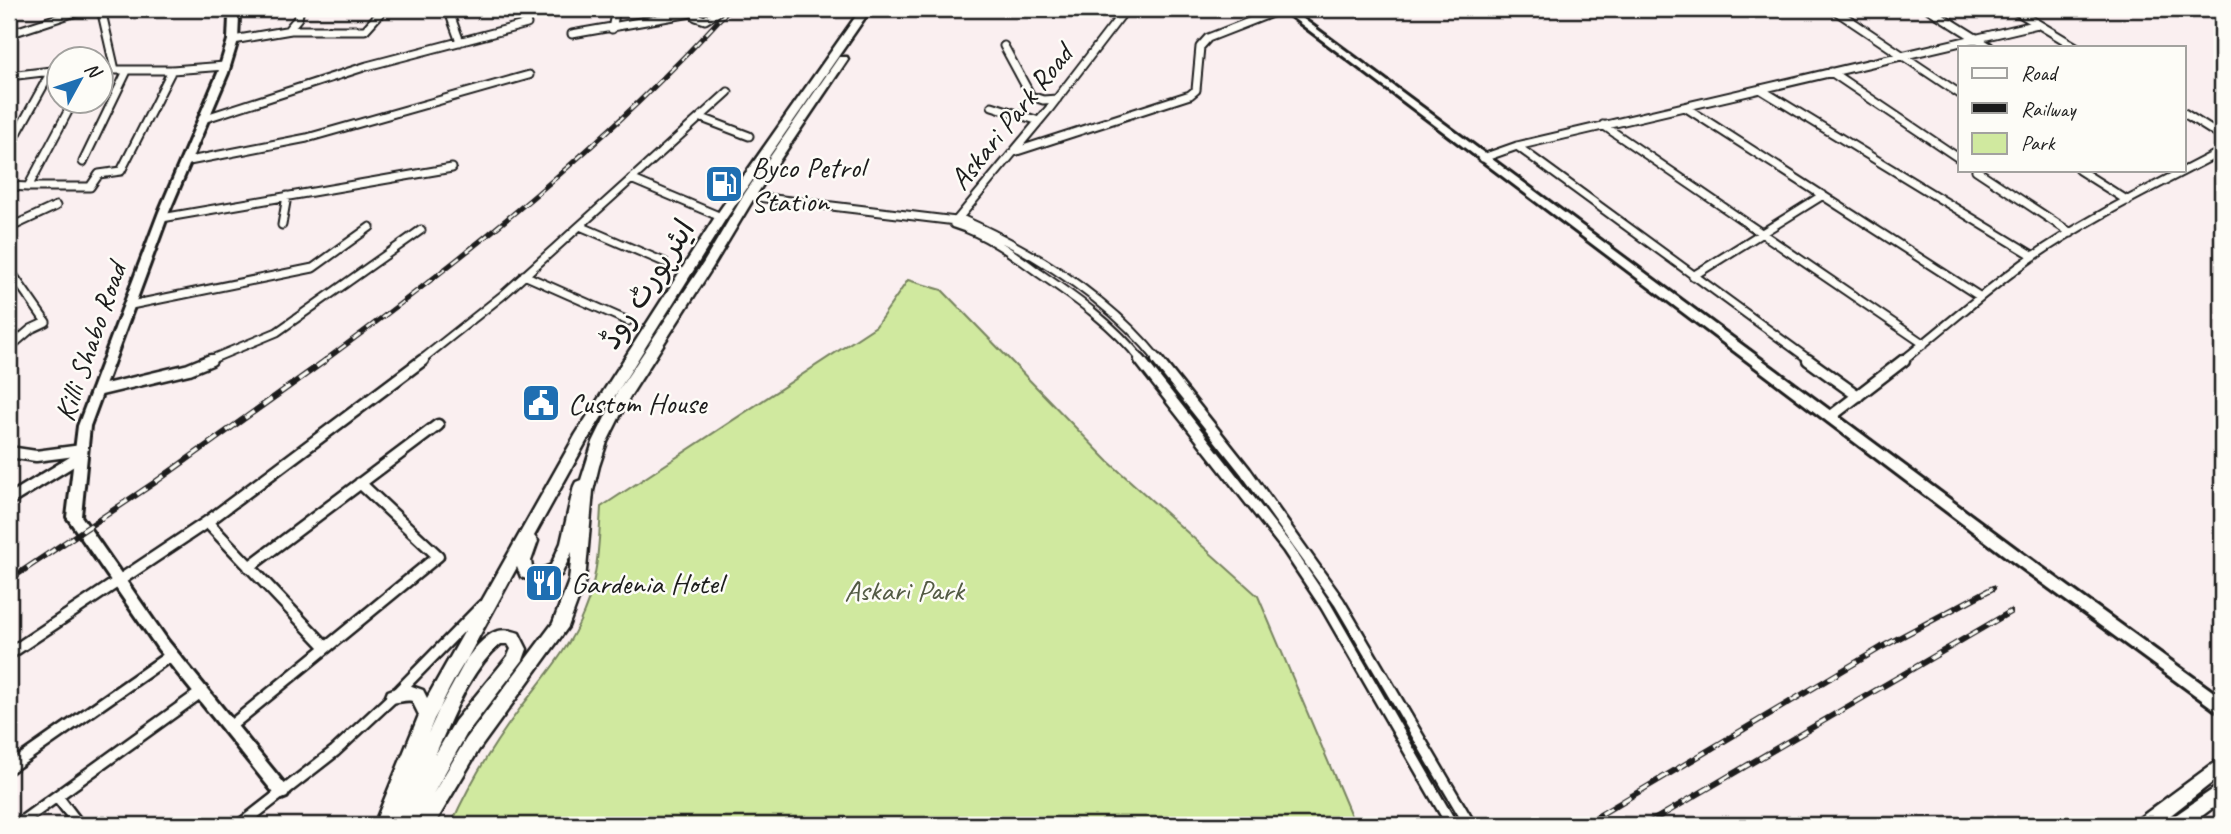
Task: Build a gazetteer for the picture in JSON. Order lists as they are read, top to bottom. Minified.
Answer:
{"streets":{"main road":["ایئرپورٹ روڈ"],"street":["Askari Park Road","Killi Shabo Road"]},"crossings":[["Askari Park Road","ایئرپورٹ روڈ"]],"parks":["Askari Park"],"places":{"fuel station":["Byco Petrol Station"],"public building":["Custom House"],"restaurant":["Gardenia Hotel"]},"legend":["Road","Railway","Park"],"north":"top right"}
